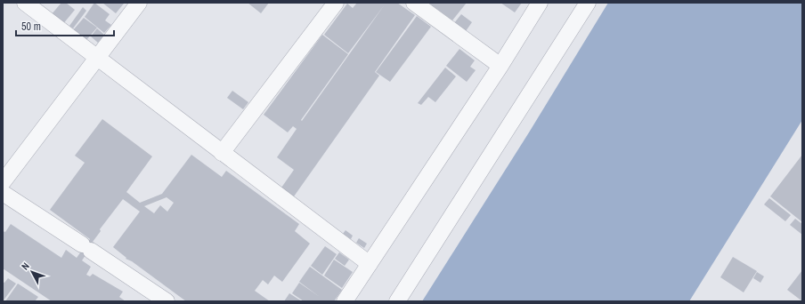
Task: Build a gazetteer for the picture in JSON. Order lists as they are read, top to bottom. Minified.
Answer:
{"scale_bar":"50 m","north":"top left"}
